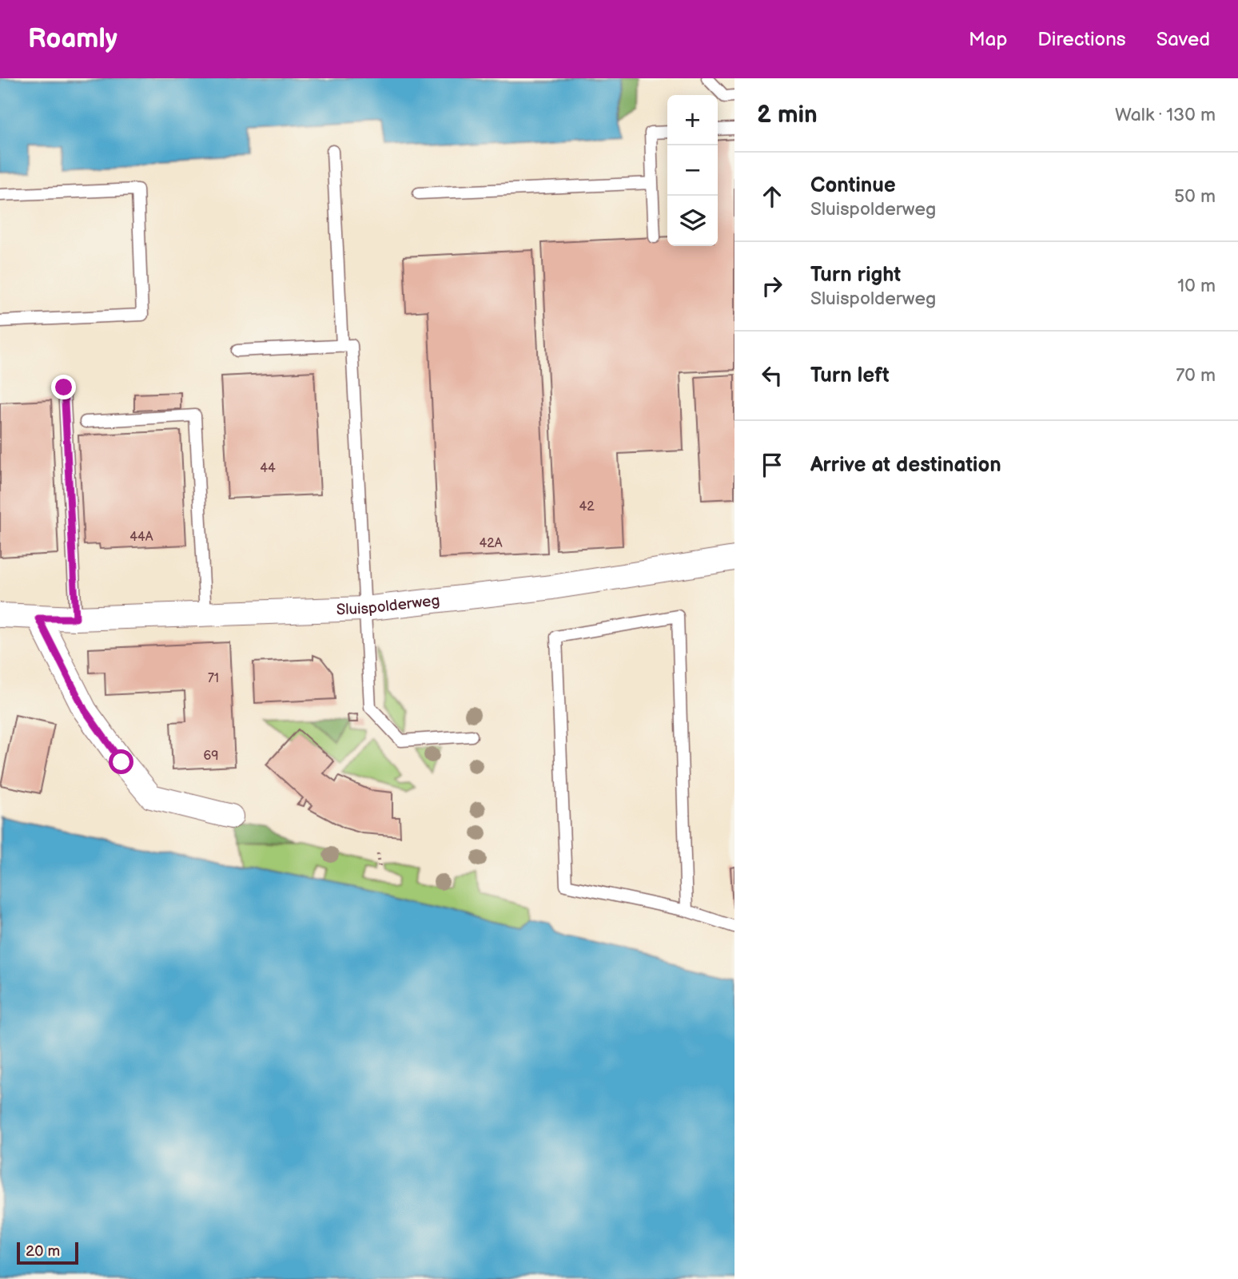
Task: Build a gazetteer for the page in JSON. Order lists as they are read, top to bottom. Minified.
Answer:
{"streets":{"street":["Sluispolderweg"]},"house_numbers":["44","42","44A","42A","71","69"],"scale_bar":"20 m","page":{"header":"Roamly","nav":["Map","Directions","Saved"],"heading":["2 min","Walk · 130 m"],"map_buttons":["+","−"],"list":[["Continue","Sluispolderweg","50 m"],["Turn right","Sluispolderweg","10 m"],["Turn left","70 m"],"Arrive at destination"],"scale":"20 m"}}
